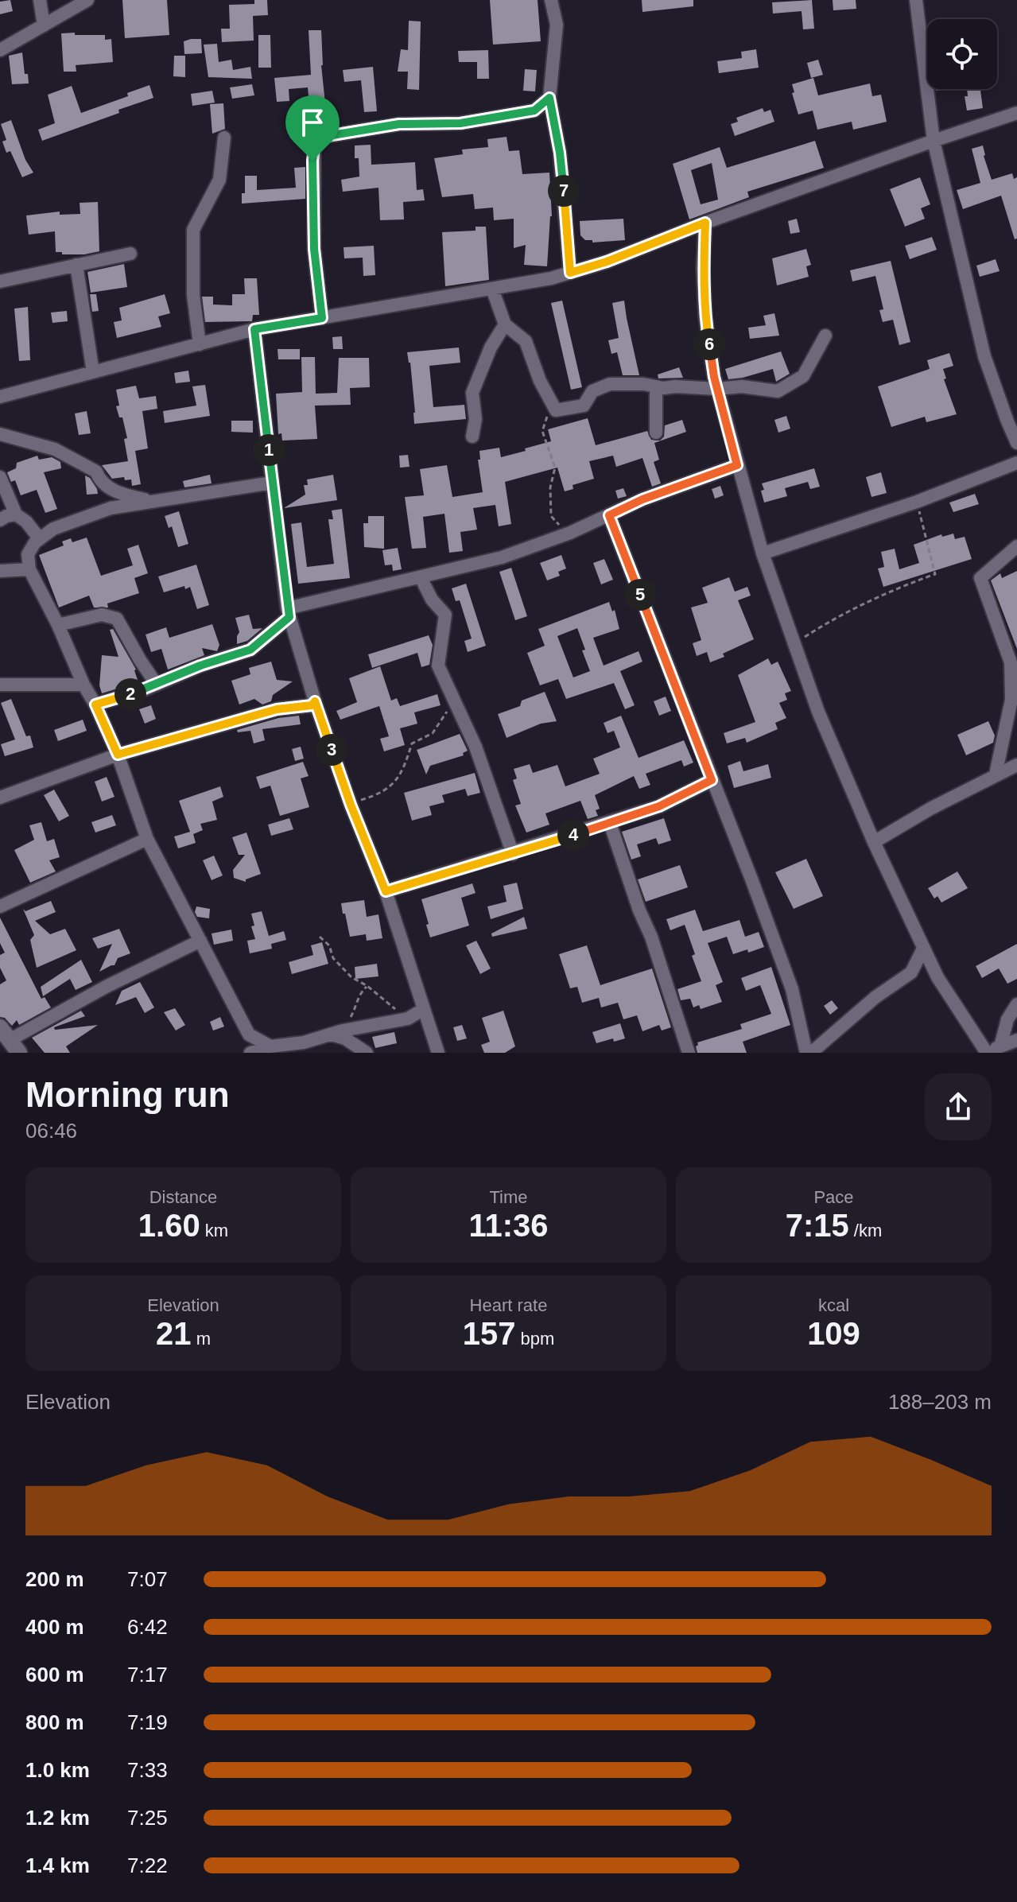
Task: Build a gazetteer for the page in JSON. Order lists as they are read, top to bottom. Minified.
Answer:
{"page":{"pins":["7","6","1","5","2","3","4"],"heading":["Morning run","06:46"],"stats":[["Distance","1.60 km"],["Time","11:36"],["Pace","7:15 /km"],["Elevation","21 m"],["Heart rate","157 bpm"],["kcal","109"]],"chart":["Elevation","188–203 m"],"list":[{"name":"200 m","note":"7:07"},{"name":"400 m","note":"6:42"},{"name":"600 m","note":"7:17"},{"name":"800 m","note":"7:19"},{"name":"1.0 km","note":"7:33"},{"name":"1.2 km","note":"7:25"},{"name":"1.4 km","note":"7:22"}]}}
